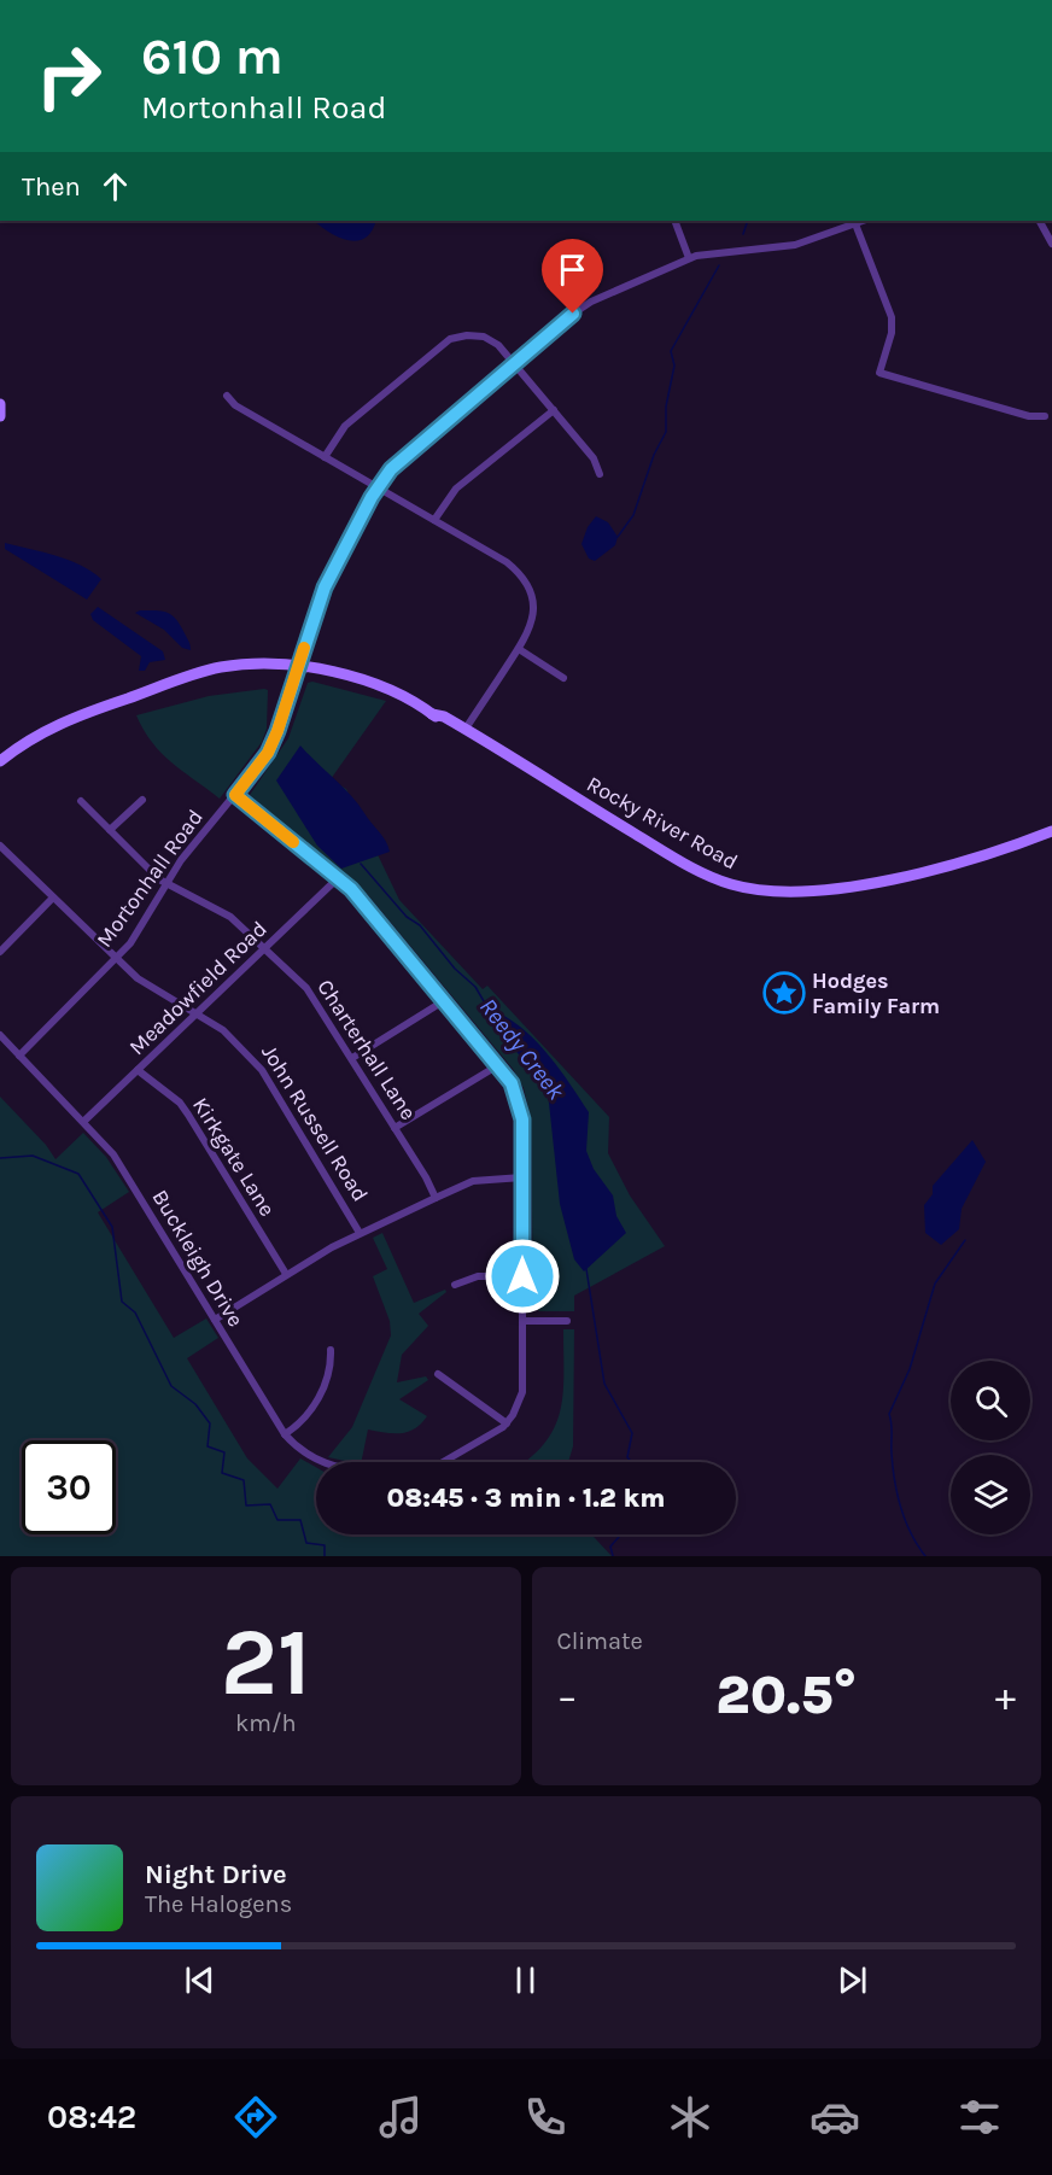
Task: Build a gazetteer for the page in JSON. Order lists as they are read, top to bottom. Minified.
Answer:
{"streets":{"street":["Rocky River Road","Mortonhall Road","Meadowfield Road","Charterhall Lane","John Russell Road","Kirkgate Lane","Buckleigh Drive"]},"crossings":[["Rocky River Road","Mortonhall Road"],["Mortonhall Road","Charterhall Lane"],["Mortonhall Road","John Russell Road"],["Mortonhall Road","Buckleigh Drive"],["Meadowfield Road","Charterhall Lane"],["Meadowfield Road","John Russell Road"],["Meadowfield Road","Kirkgate Lane"],["Meadowfield Road","Buckleigh Drive"]],"water":["Reedy Creek"],"places":{"place":["Hodges Family Farm"]},"page":{"turn":["610 m","Mortonhall Road"],"then":"Then","limit":"30","trip":"08:45 · 3 min · 1.2 km","tile":[["21","km/h"],"Climate"],"heat":["−","20.5°","+"],"song":["Night Drive","The Halogens"],"tabs":"08:42"}}
